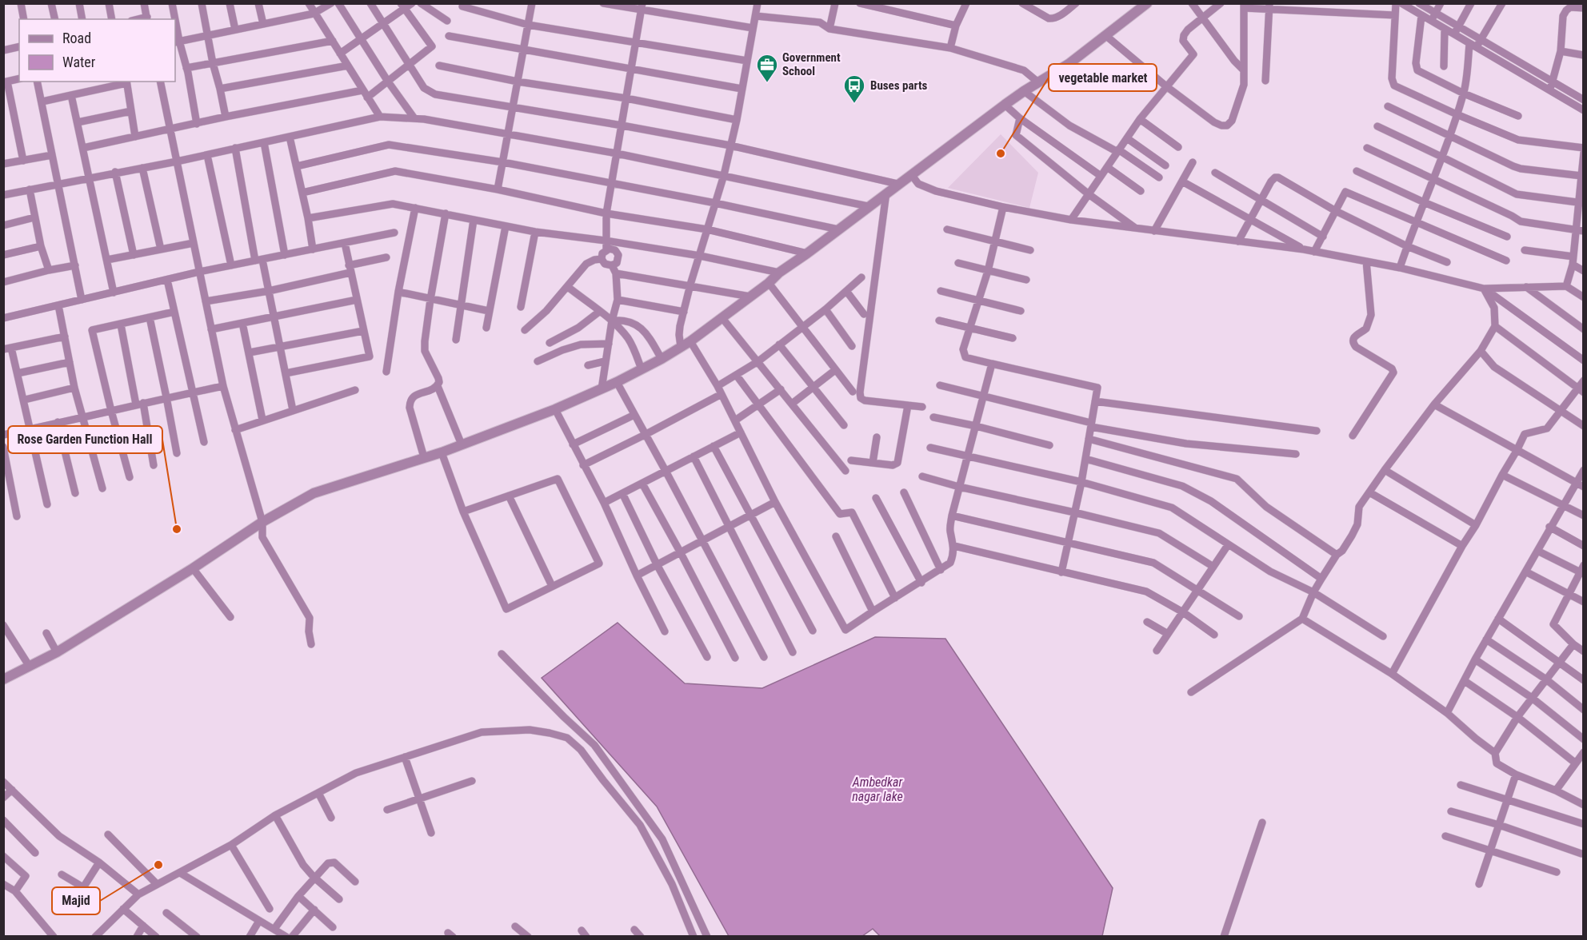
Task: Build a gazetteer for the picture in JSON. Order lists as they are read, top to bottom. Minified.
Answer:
{"water":["Ambedkar nagar lake"],"places":{"office":["Government School"],"bus stop":["Buses parts"],"other":["vegetable market","Rose Garden Function Hall","Majid"]},"legend":["Road","Water"]}
